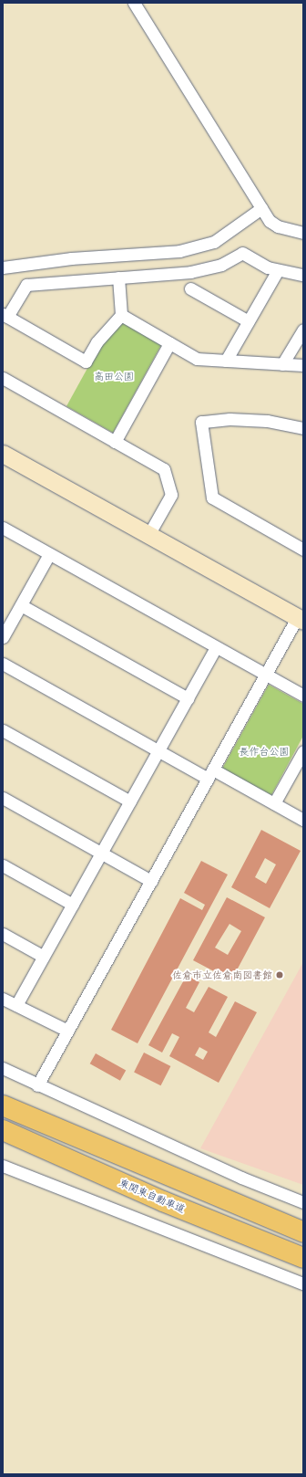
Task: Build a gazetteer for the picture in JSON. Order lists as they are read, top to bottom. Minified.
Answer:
{"streets":{"highway":["東関東自動車道"]},"parks":["高田公園","長作台公園"],"places":["佐倉市立佐倉南図書館"]}
